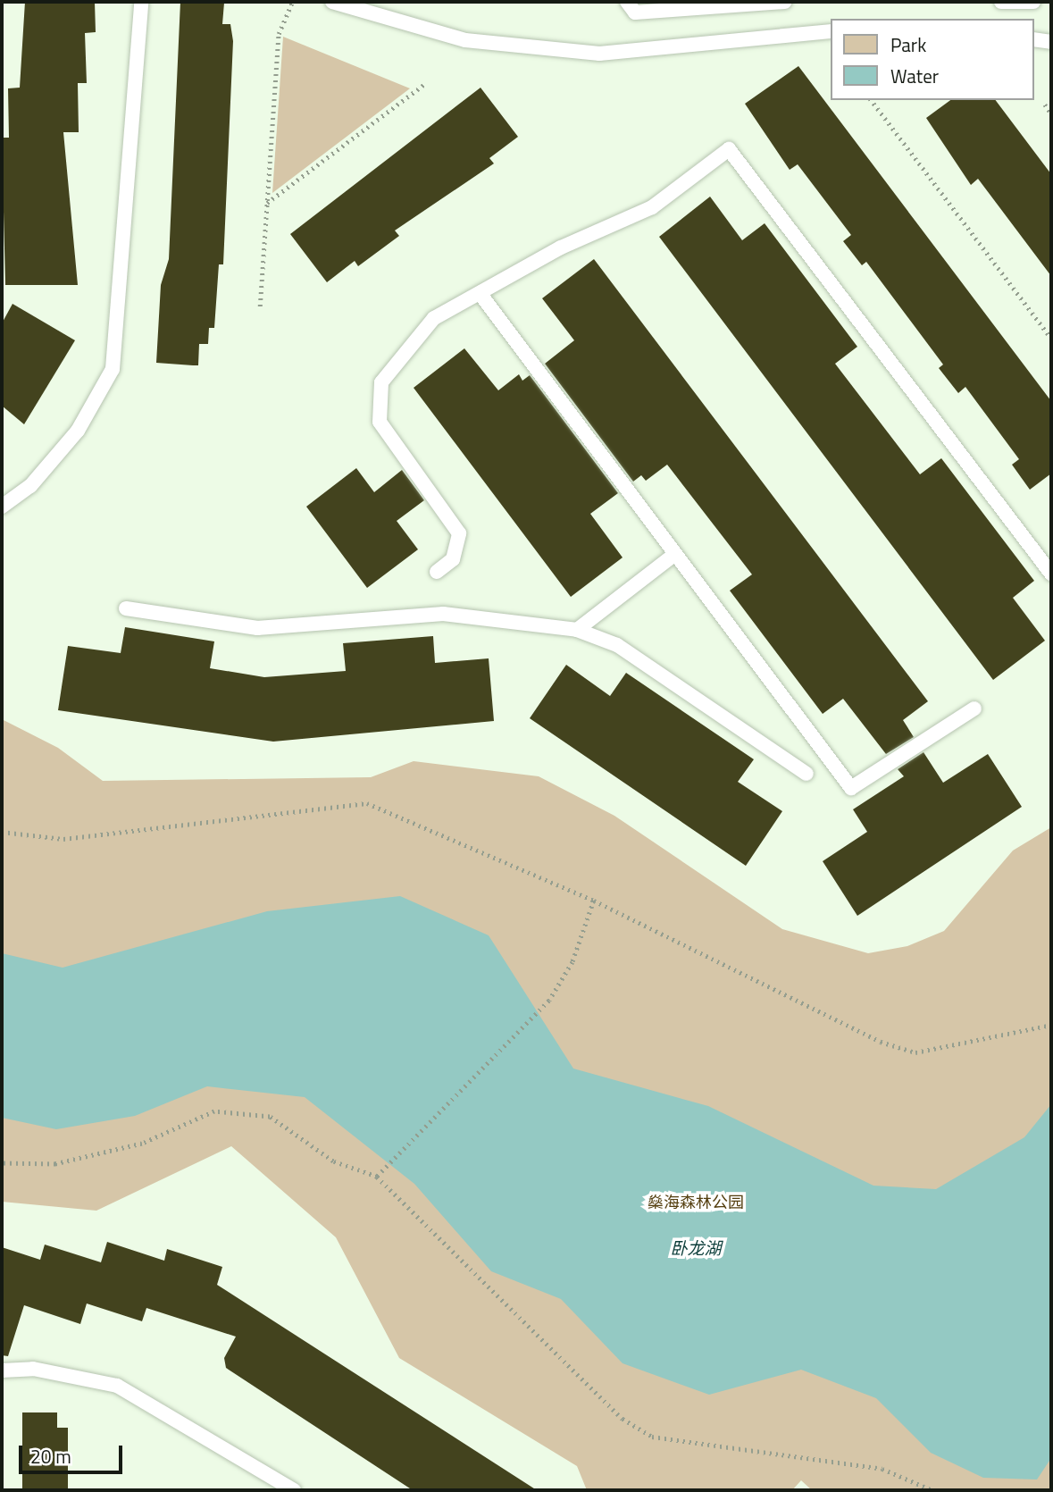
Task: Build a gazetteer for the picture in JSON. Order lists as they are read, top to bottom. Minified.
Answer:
{"water":["卧龙湖"],"parks":["燊海森林公园"],"legend":["Park","Water"],"scale_bar":"20 m"}
